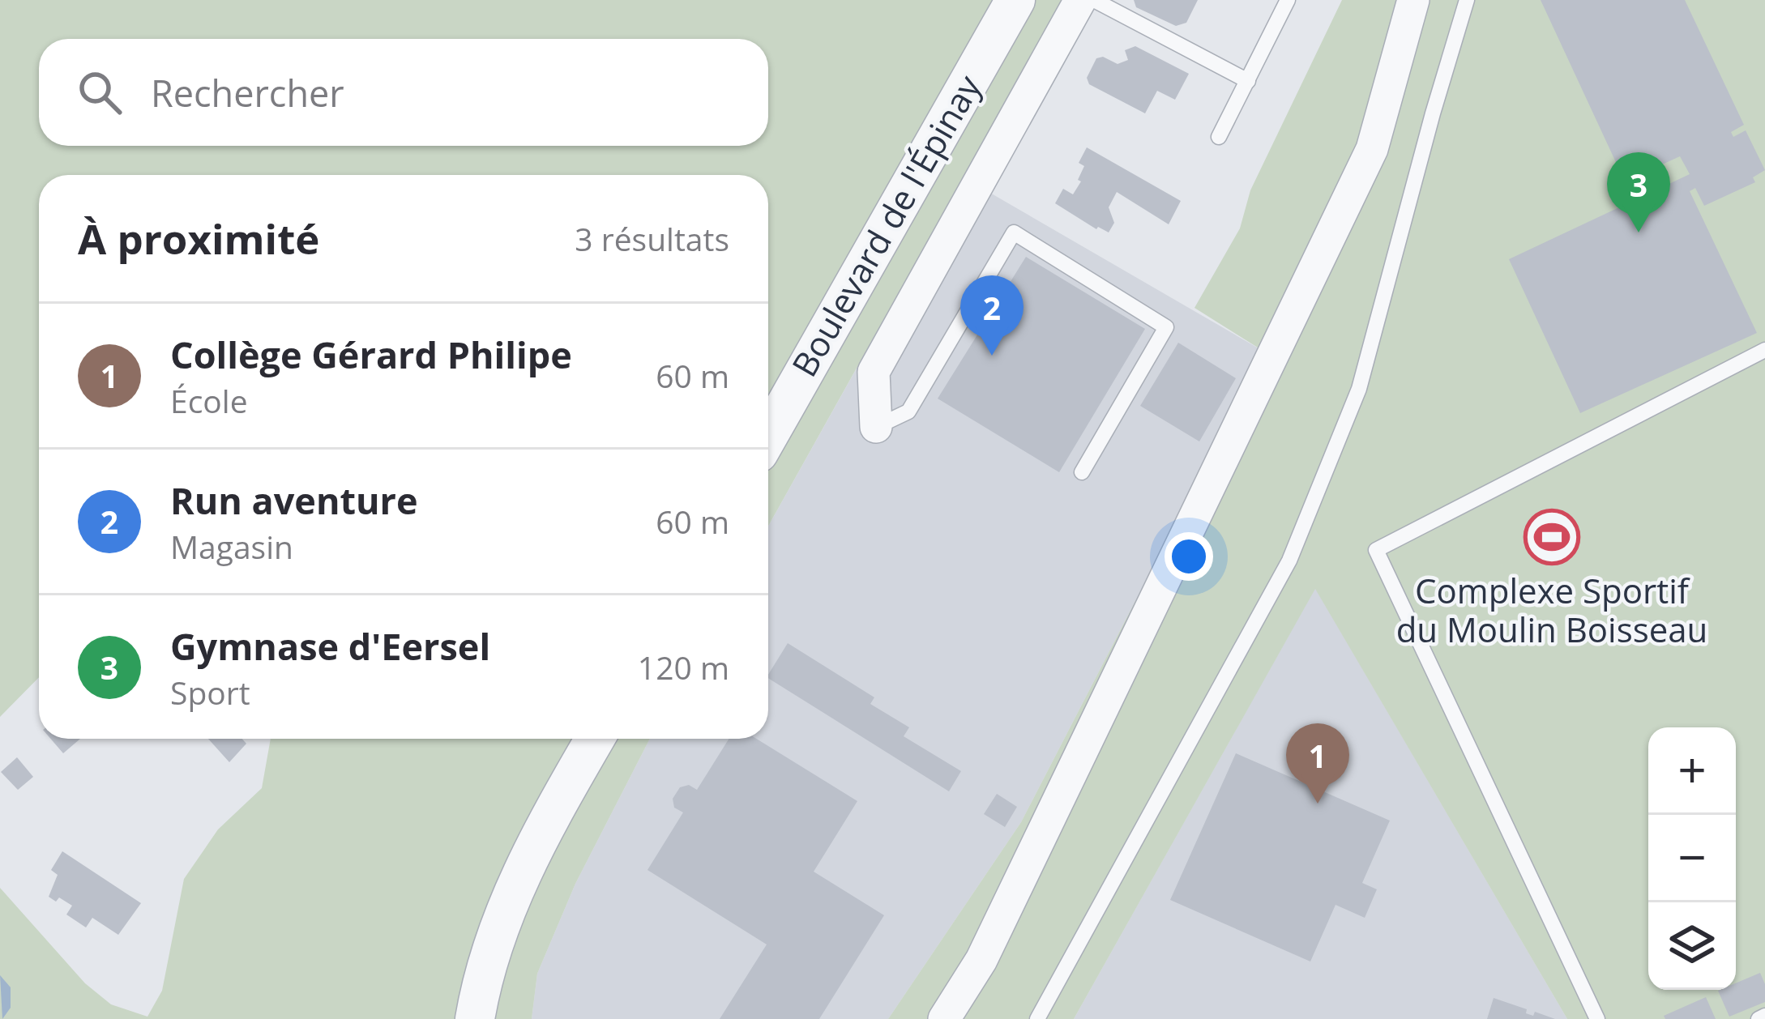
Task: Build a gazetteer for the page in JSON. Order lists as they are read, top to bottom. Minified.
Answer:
{"streets":{"street":["Boulevard de l'Épinay"]},"places":{"sports":["Complexe Sportif du Moulin Boisseau"]},"page":{"search":"Rechercher","pins":["3","2","1"],"heading":["À proximité","3 résultats"],"list":[{"mark":"1","name":"Collège Gérard Philipe","note":"École","value":"60 m"},{"mark":"2","name":"Run aventure","note":"Magasin","value":"60 m"},{"mark":"3","name":"Gymnase d'Eersel","note":"Sport","value":"120 m"}],"map_buttons":["+","−"]}}
